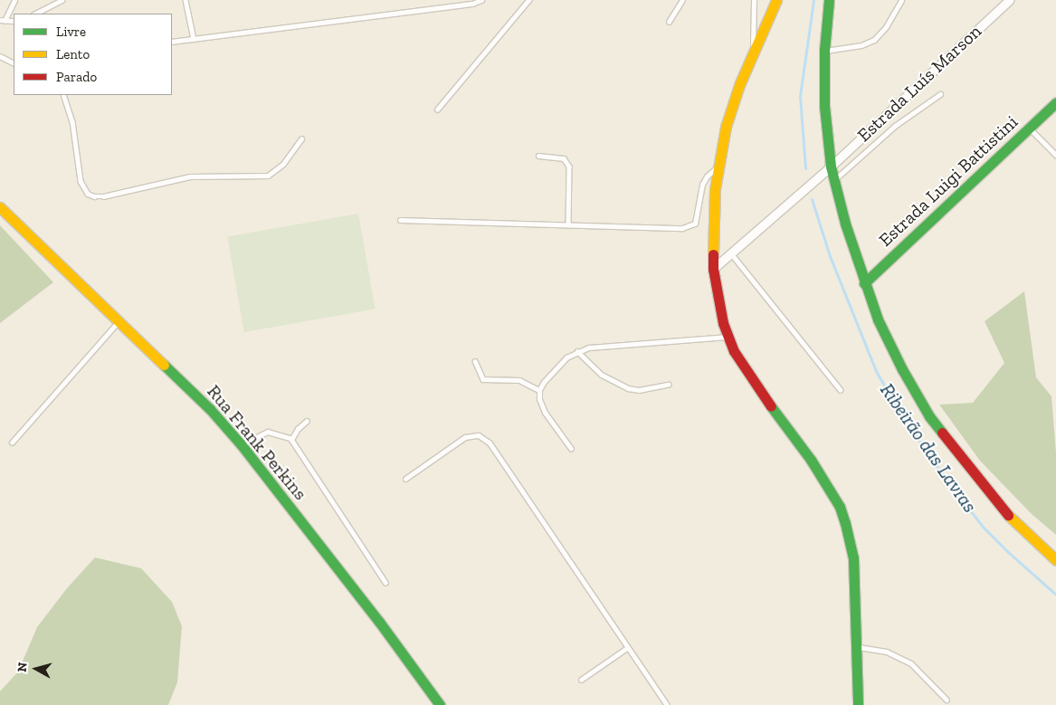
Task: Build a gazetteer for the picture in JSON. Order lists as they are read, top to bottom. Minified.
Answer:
{"streets":{"street":["Estrada Luís Marson","Estrada Luigi Battistini","Rua Frank Perkins"]},"water":["Ribeirão das Lavras"],"legend":["Livre","Lento","Parado"],"north":"left"}
